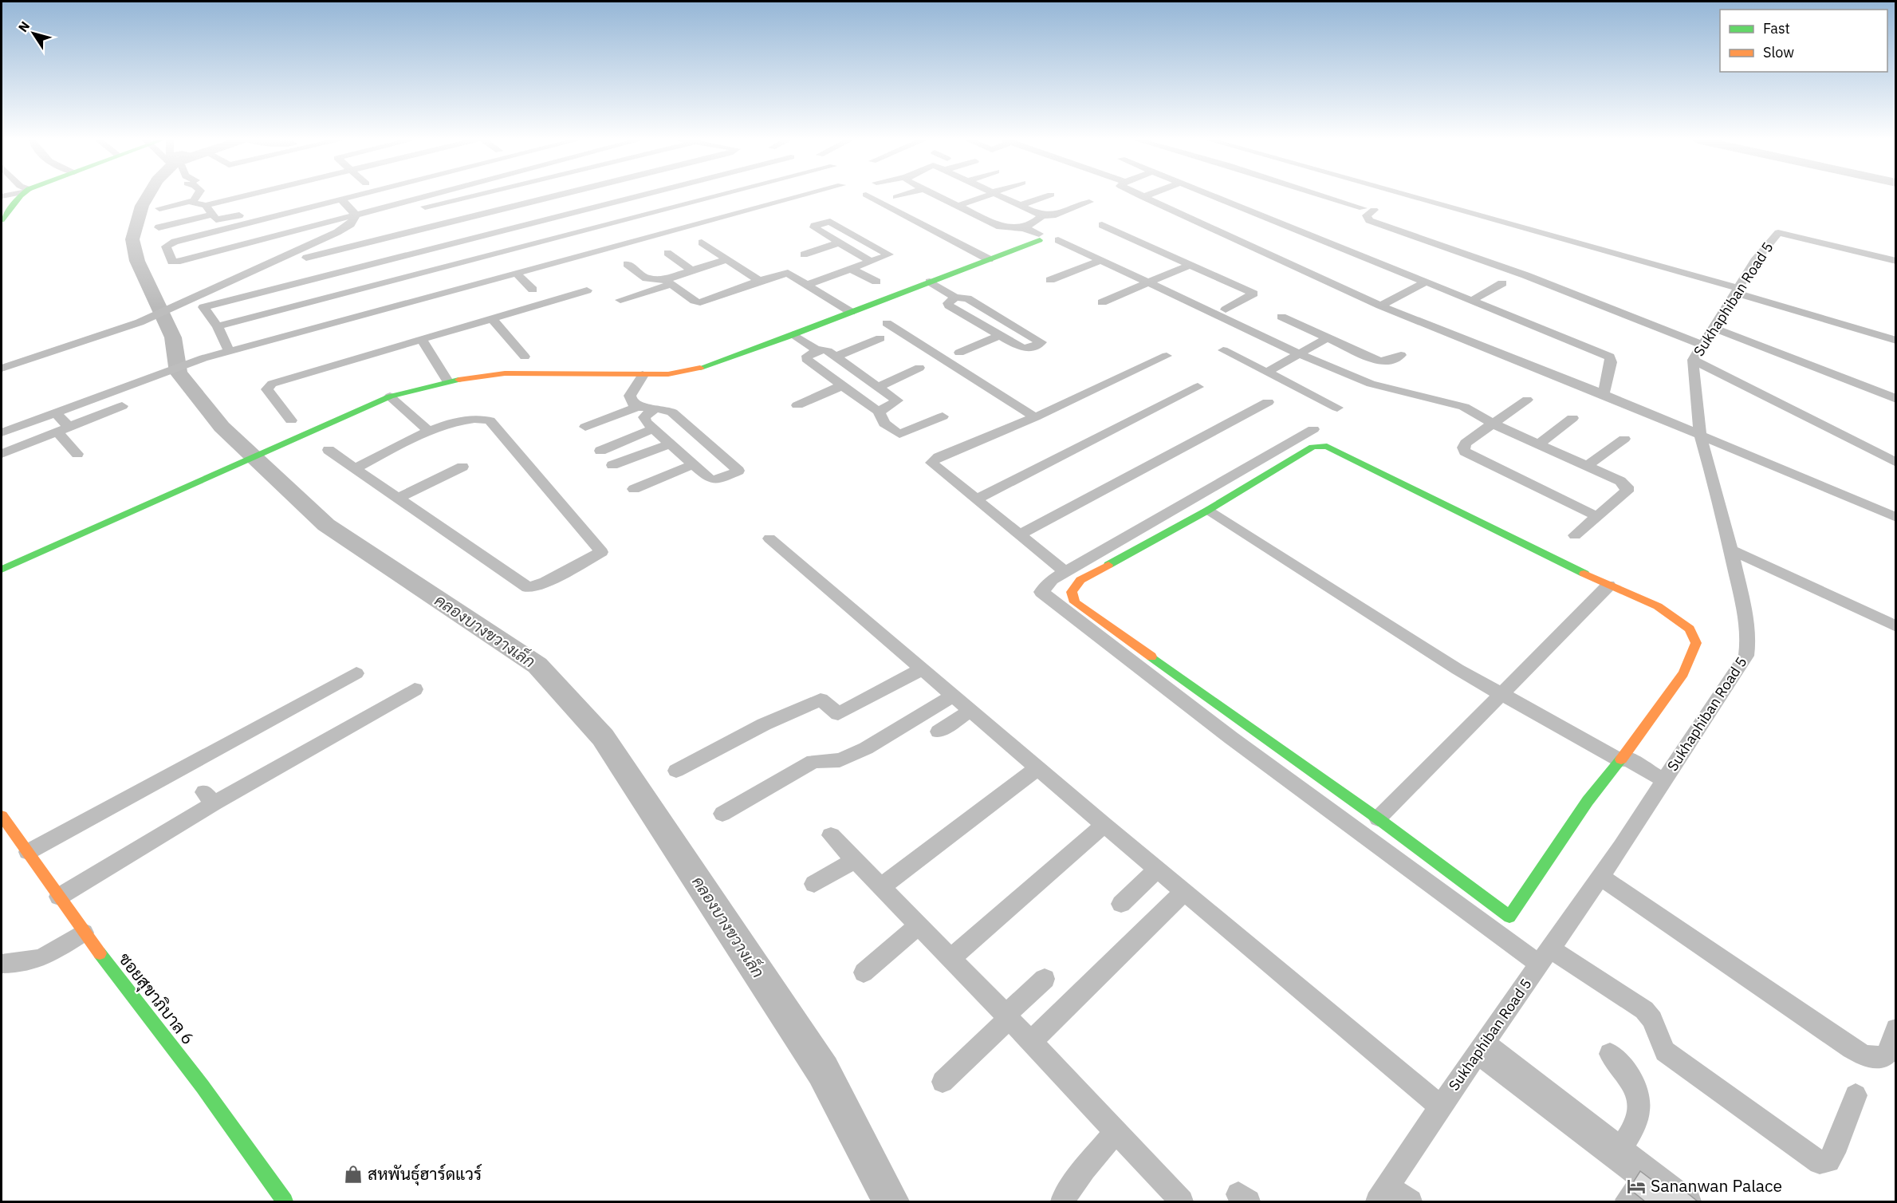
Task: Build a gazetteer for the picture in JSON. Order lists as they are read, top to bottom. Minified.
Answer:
{"streets":{"street":["Sukhaphiban Road 5","ซอยสุขาภิบาล 6"]},"water":["คลองบางขวางเล็ก"],"places":{"shop":["สหพันธุ์ฮาร์ดแวร์"],"hotel":["Sananwan Palace"]},"legend":["Fast","Slow"],"north":"top left"}
